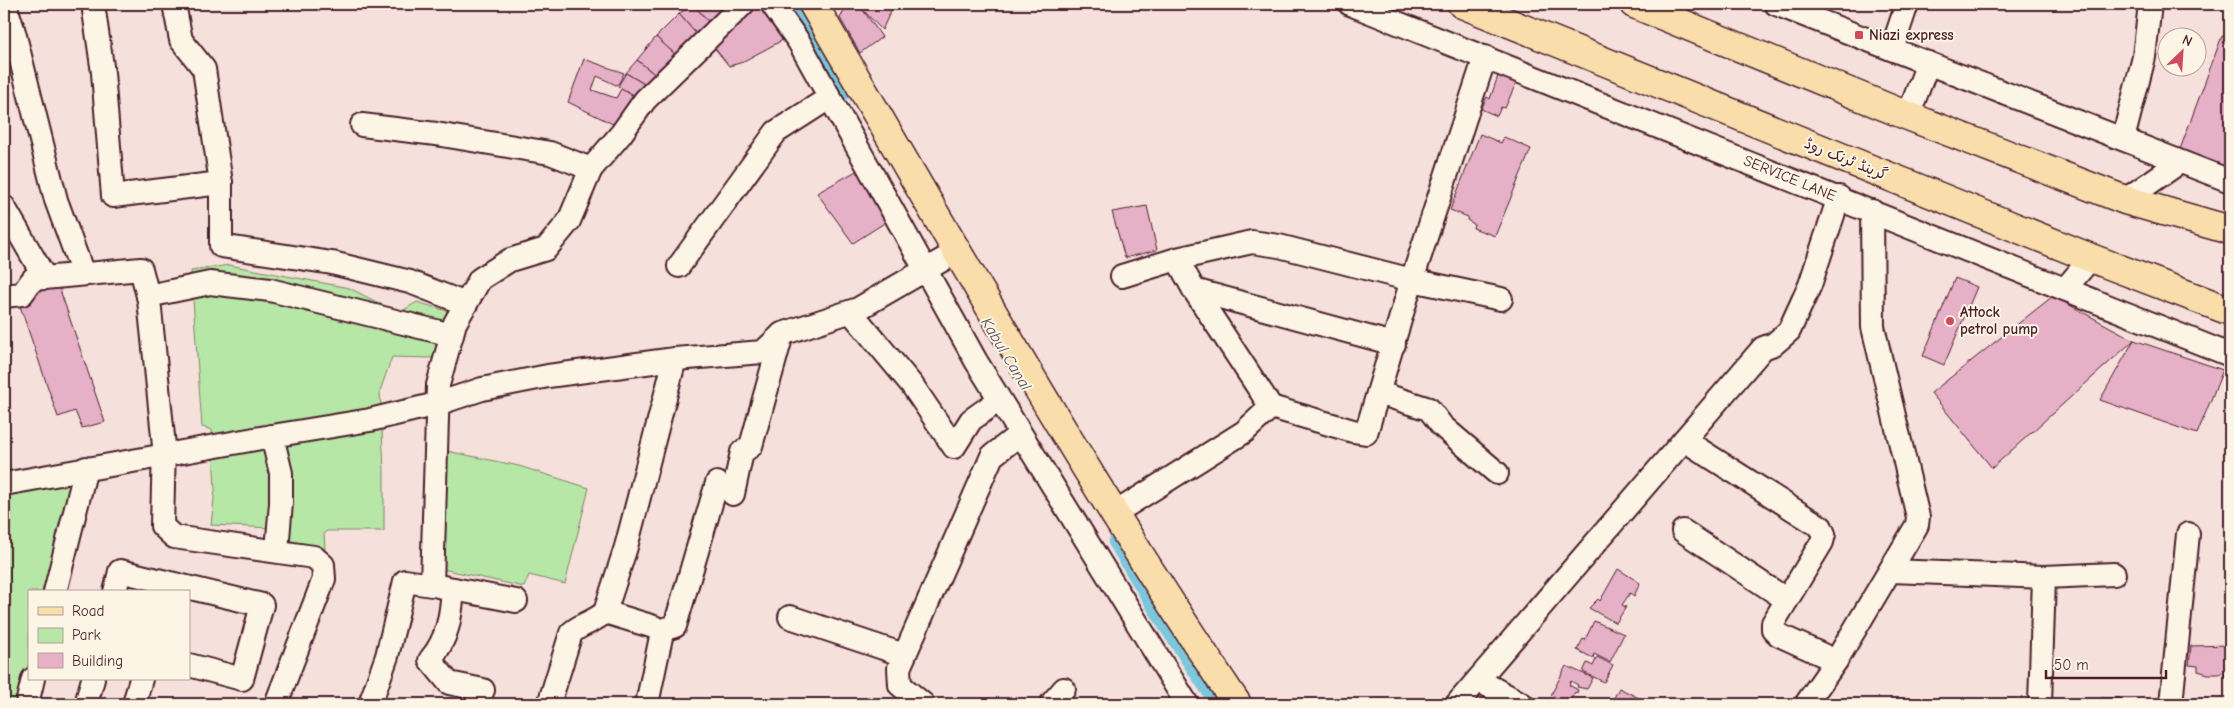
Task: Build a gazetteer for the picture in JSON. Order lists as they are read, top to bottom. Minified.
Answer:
{"streets":{"main road":["گرینڈ ٹرنک روڈ"],"street":["SERVICE LANE"]},"water":["Kabul Canal"],"places":{"transit":["Niazi express"],"other":["Attock petrol pump"]},"legend":["Road","Park","Building"],"scale_bar":"50 m","north":"top right"}
